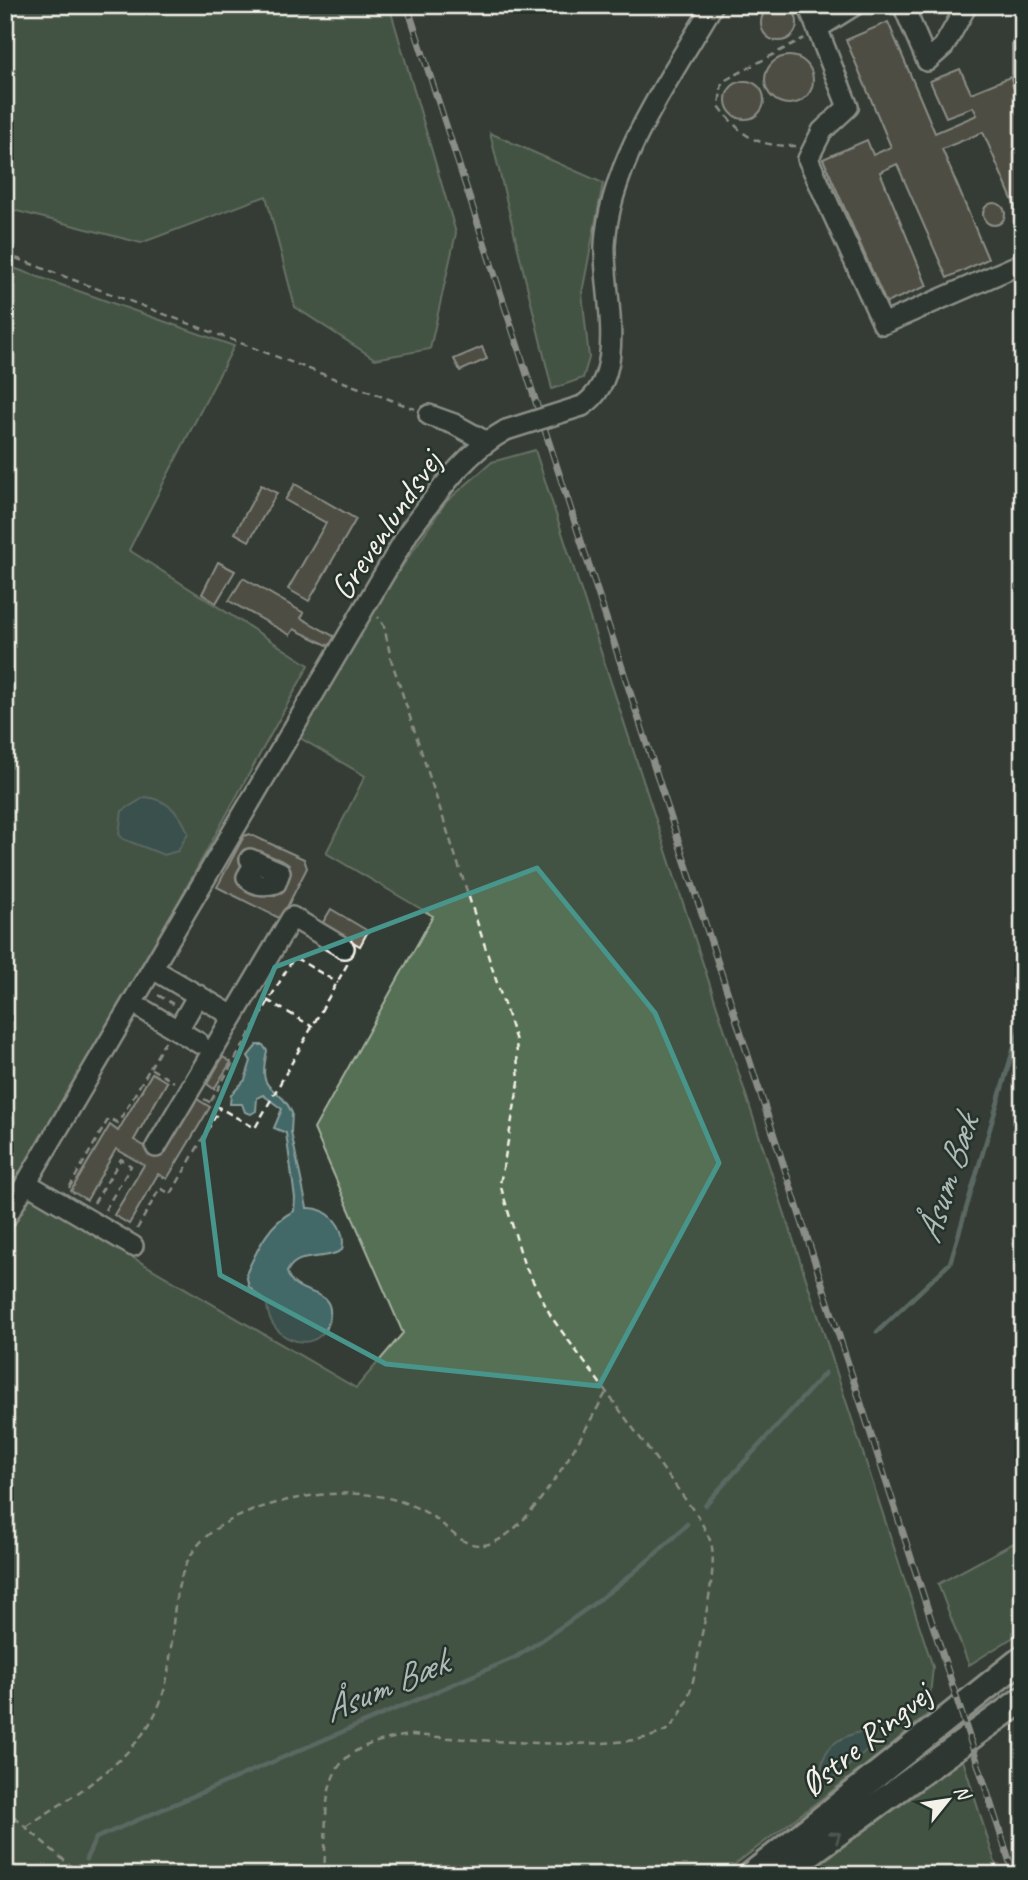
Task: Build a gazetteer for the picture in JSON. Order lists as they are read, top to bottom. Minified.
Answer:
{"streets":{"main road":["Østre Ringvej"],"street":["Grevenlundsvej"]},"water":["Åsum Bæk"],"north":"top right"}
